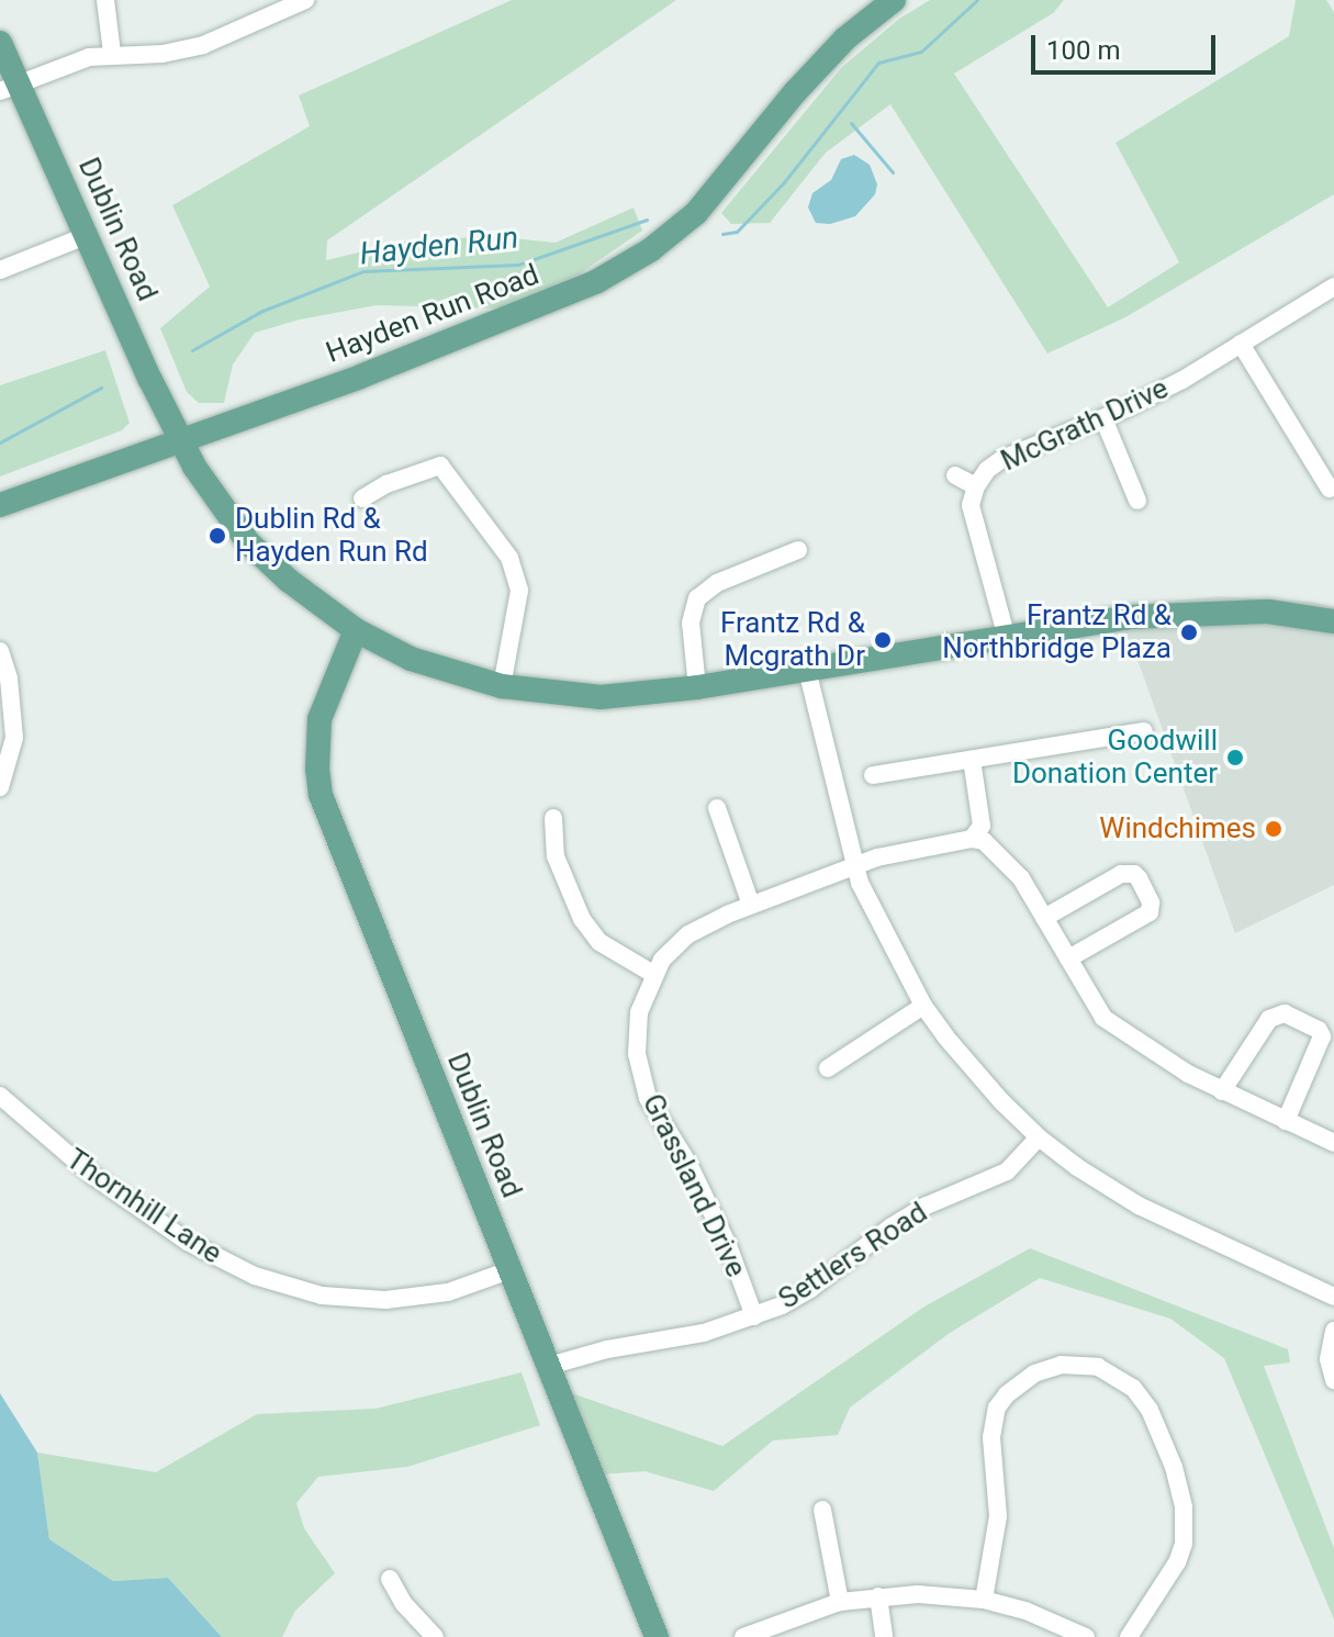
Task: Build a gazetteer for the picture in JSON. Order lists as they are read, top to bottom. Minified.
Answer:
{"streets":{"main road":["Dublin Road","Hayden Run Road"],"street":["McGrath Drive","Grassland Drive","Thornhill Lane","Settlers Road"]},"crossings":[["Dublin Road","Hayden Run Road"],["Dublin Road","McGrath Drive"],["Dublin Road","Thornhill Lane"],["Dublin Road","Settlers Road"],["Grassland Drive","Settlers Road"]],"water":["Hayden Run"],"places":["Dublin Rd & Hayden Run Rd","Frantz Rd & Northbridge Plaza","Frantz Rd & Mcgrath Dr","Goodwill Donation Center","Windchimes"],"scale_bar":"100 m"}
